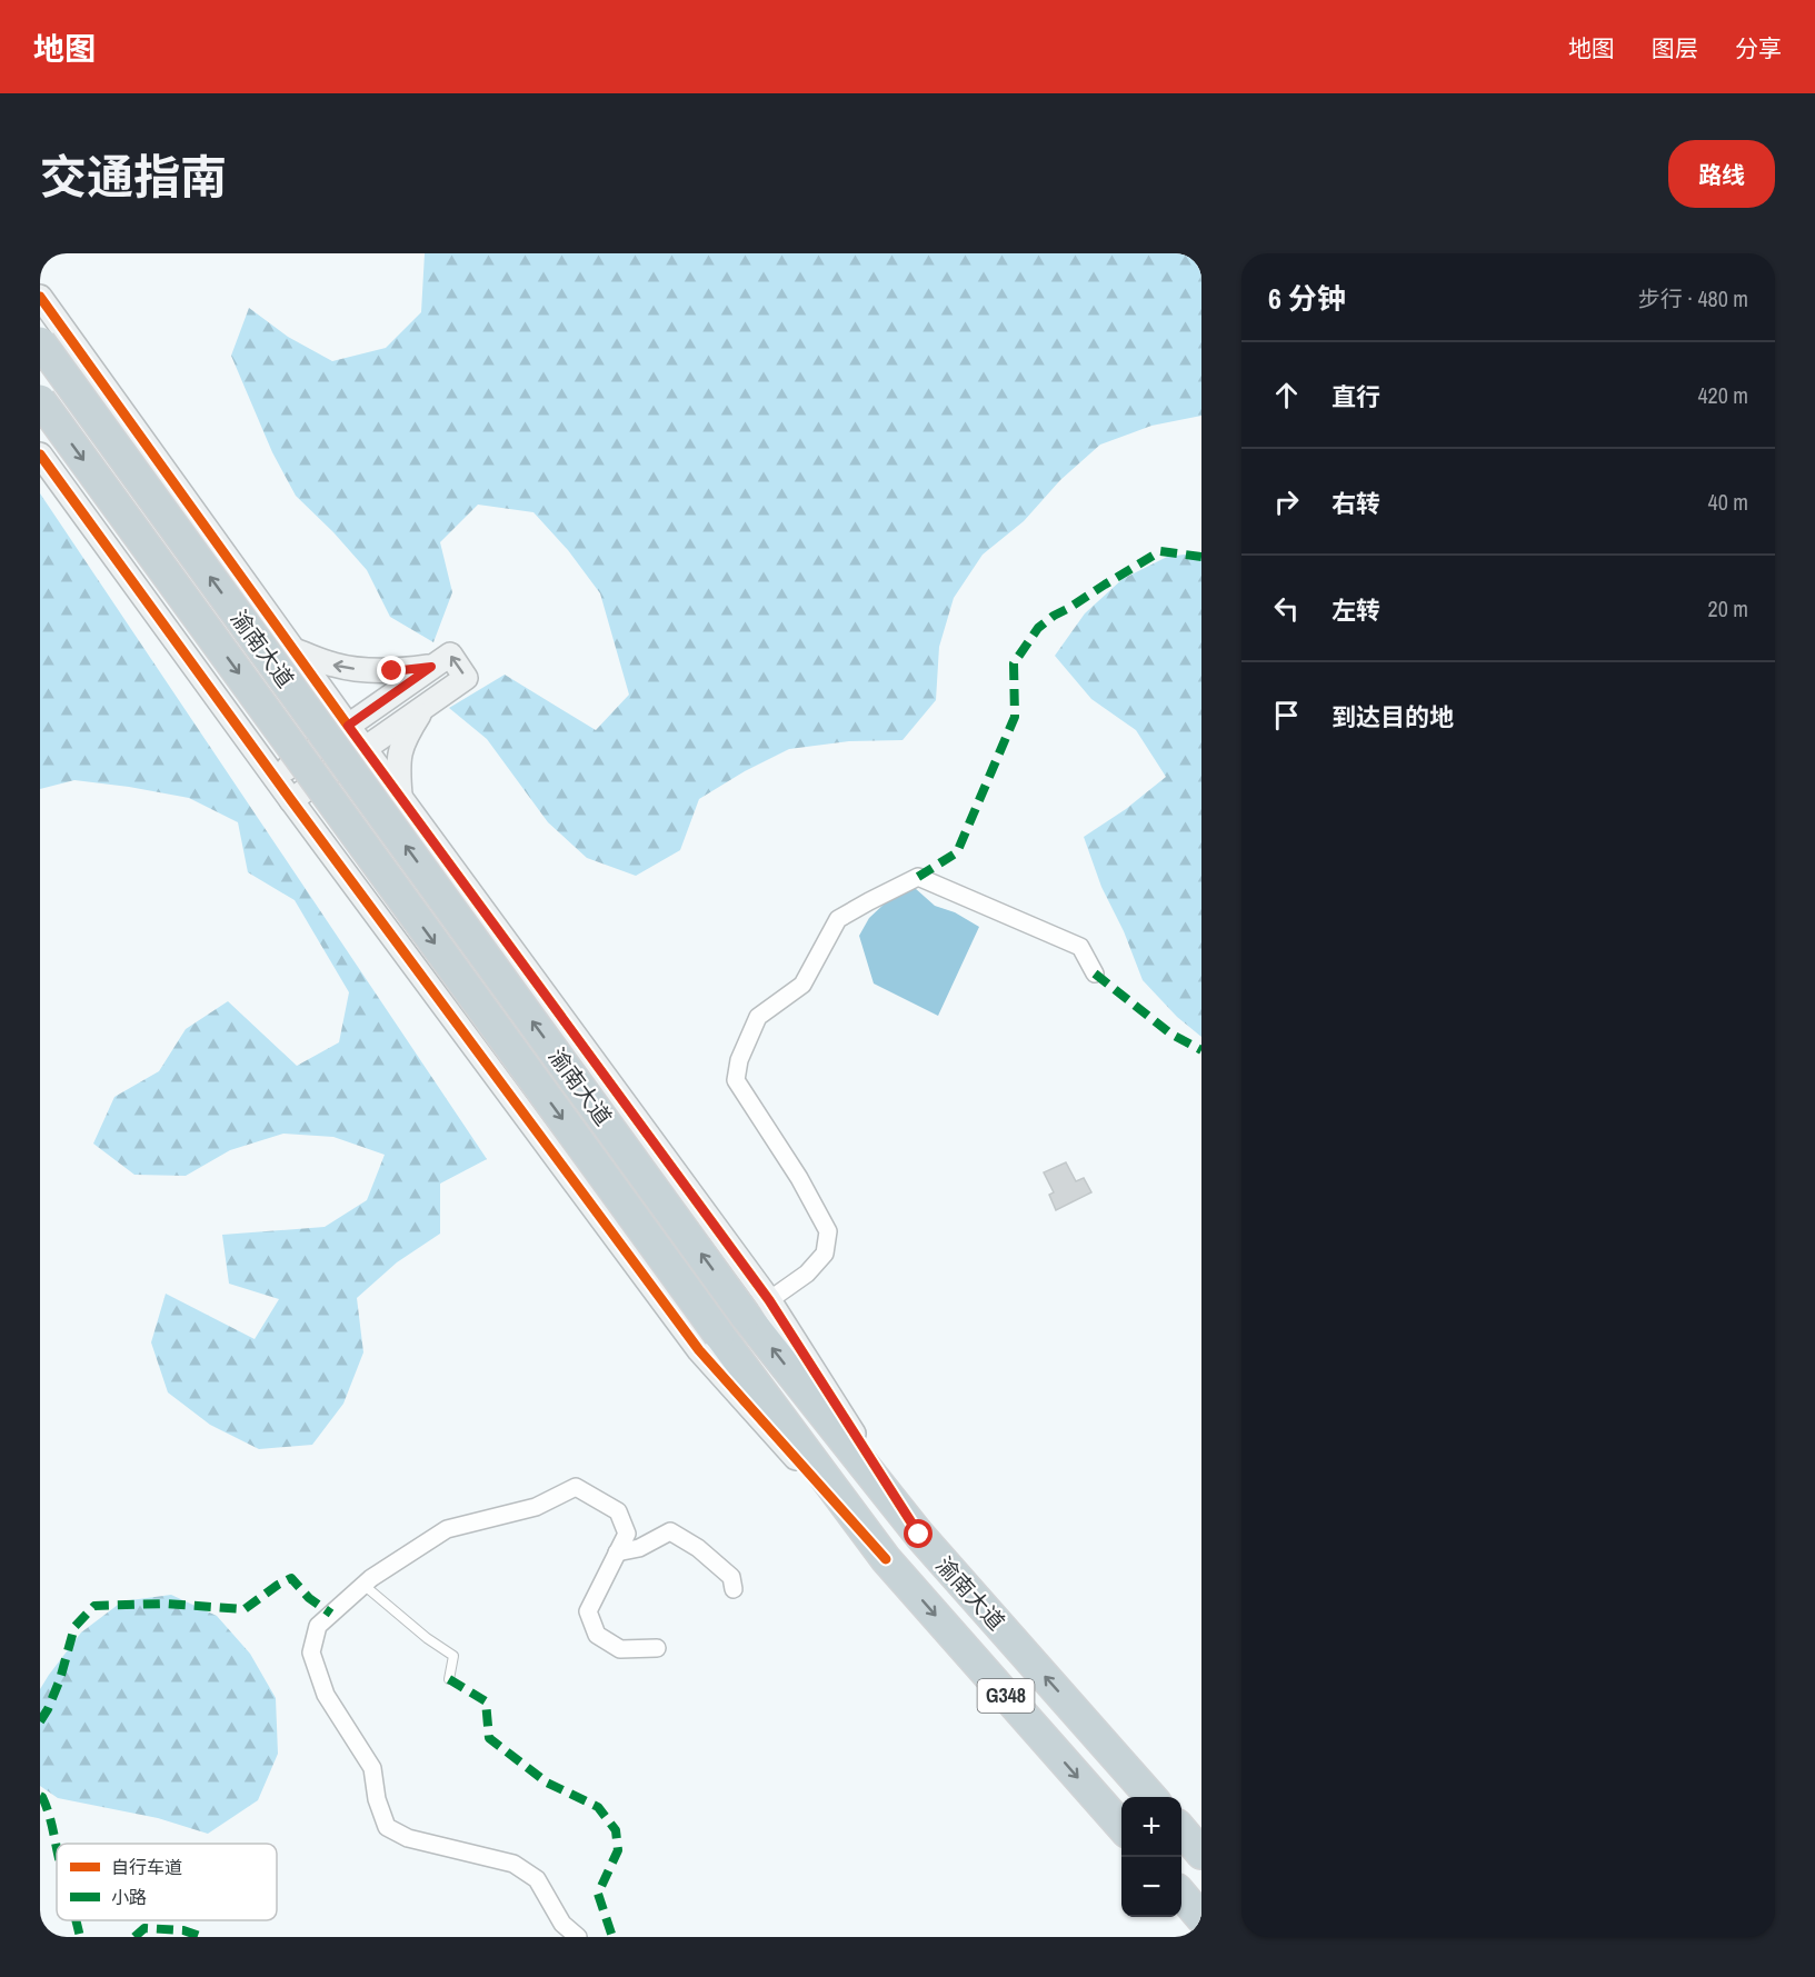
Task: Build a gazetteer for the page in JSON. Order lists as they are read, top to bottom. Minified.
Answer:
{"streets":{"highway":["渝南大道","G348"]},"legend":["自行车道","小路"],"page":{"header":"地图","nav":["地图","图层","分享"],"title":"交通指南","buttons":"路线","heading":["6 分钟","步行 · 480 m"],"list":[["直行","420 m"],["右转","40 m"],["左转","20 m"],"到达目的地"],"map_buttons":["+","−"]}}
